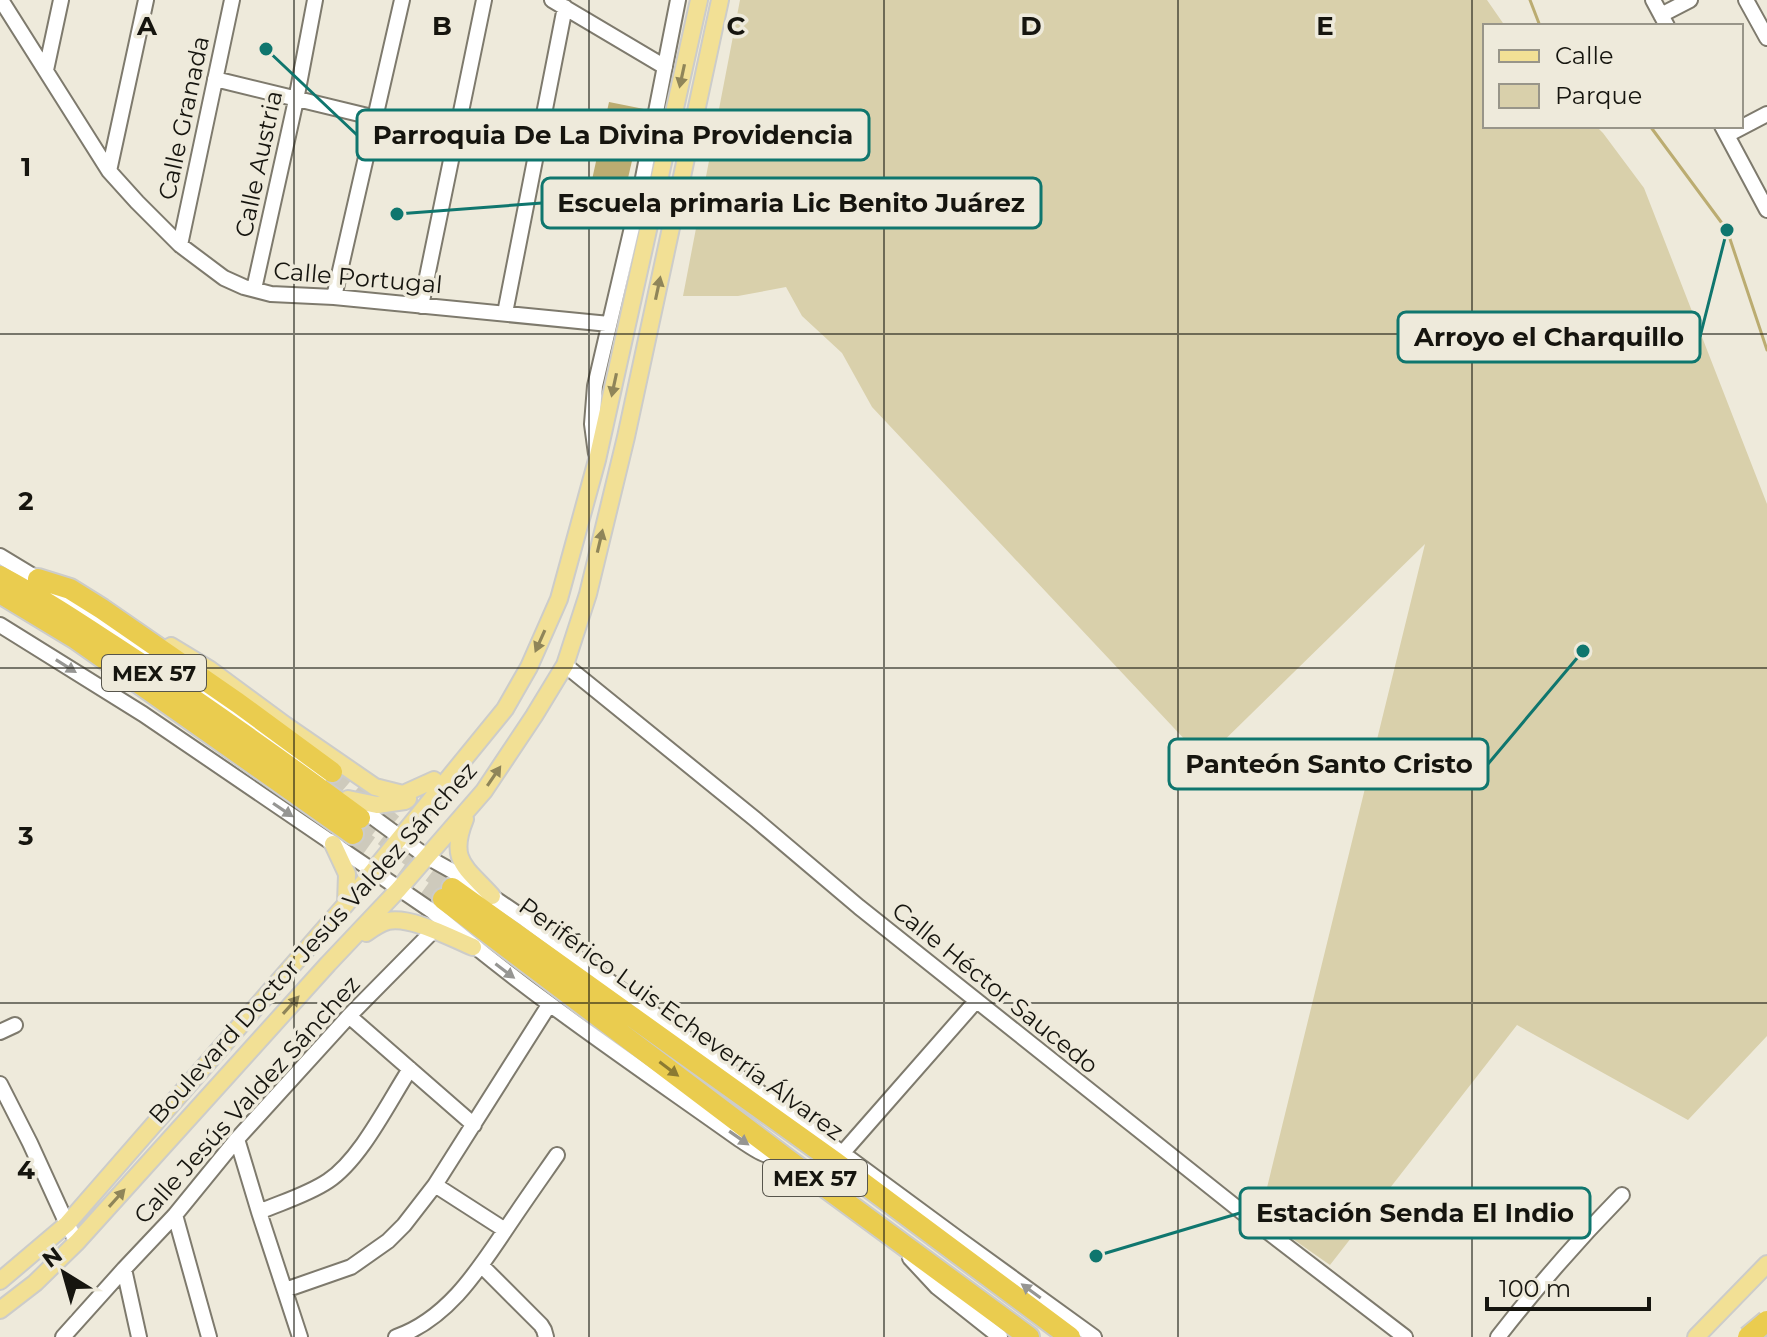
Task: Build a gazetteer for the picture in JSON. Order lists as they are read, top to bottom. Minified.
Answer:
{"streets":{"highway":["MEX 57","Periférico Luis Echeverría Álvarez"],"main road":["Boulevard Doctor Jesús Valdez Sánchez"],"street":["Calle Granada","Calle Austria","Calle Portugal","Calle Héctor Saucedo","Calle Jesús Valdez Sánchez"]},"crossings":[["Calle Granada","Calle Portugal"],["Calle Austria","Calle Portugal"],["Boulevard Doctor Jesús Valdez Sánchez","Calle Héctor Saucedo"]],"places":["Parroquia De La Divina Providencia","Escuela primaria Lic Benito Juárez","Arroyo el Charquillo","Panteón Santo Cristo","Estación Senda El Indio"],"legend":["Calle","Parque"],"scale_bar":"100 m","north":"top left","grid":{"columns":["A","B","C","D","E"],"rows":["1","2","3","4"]}}
